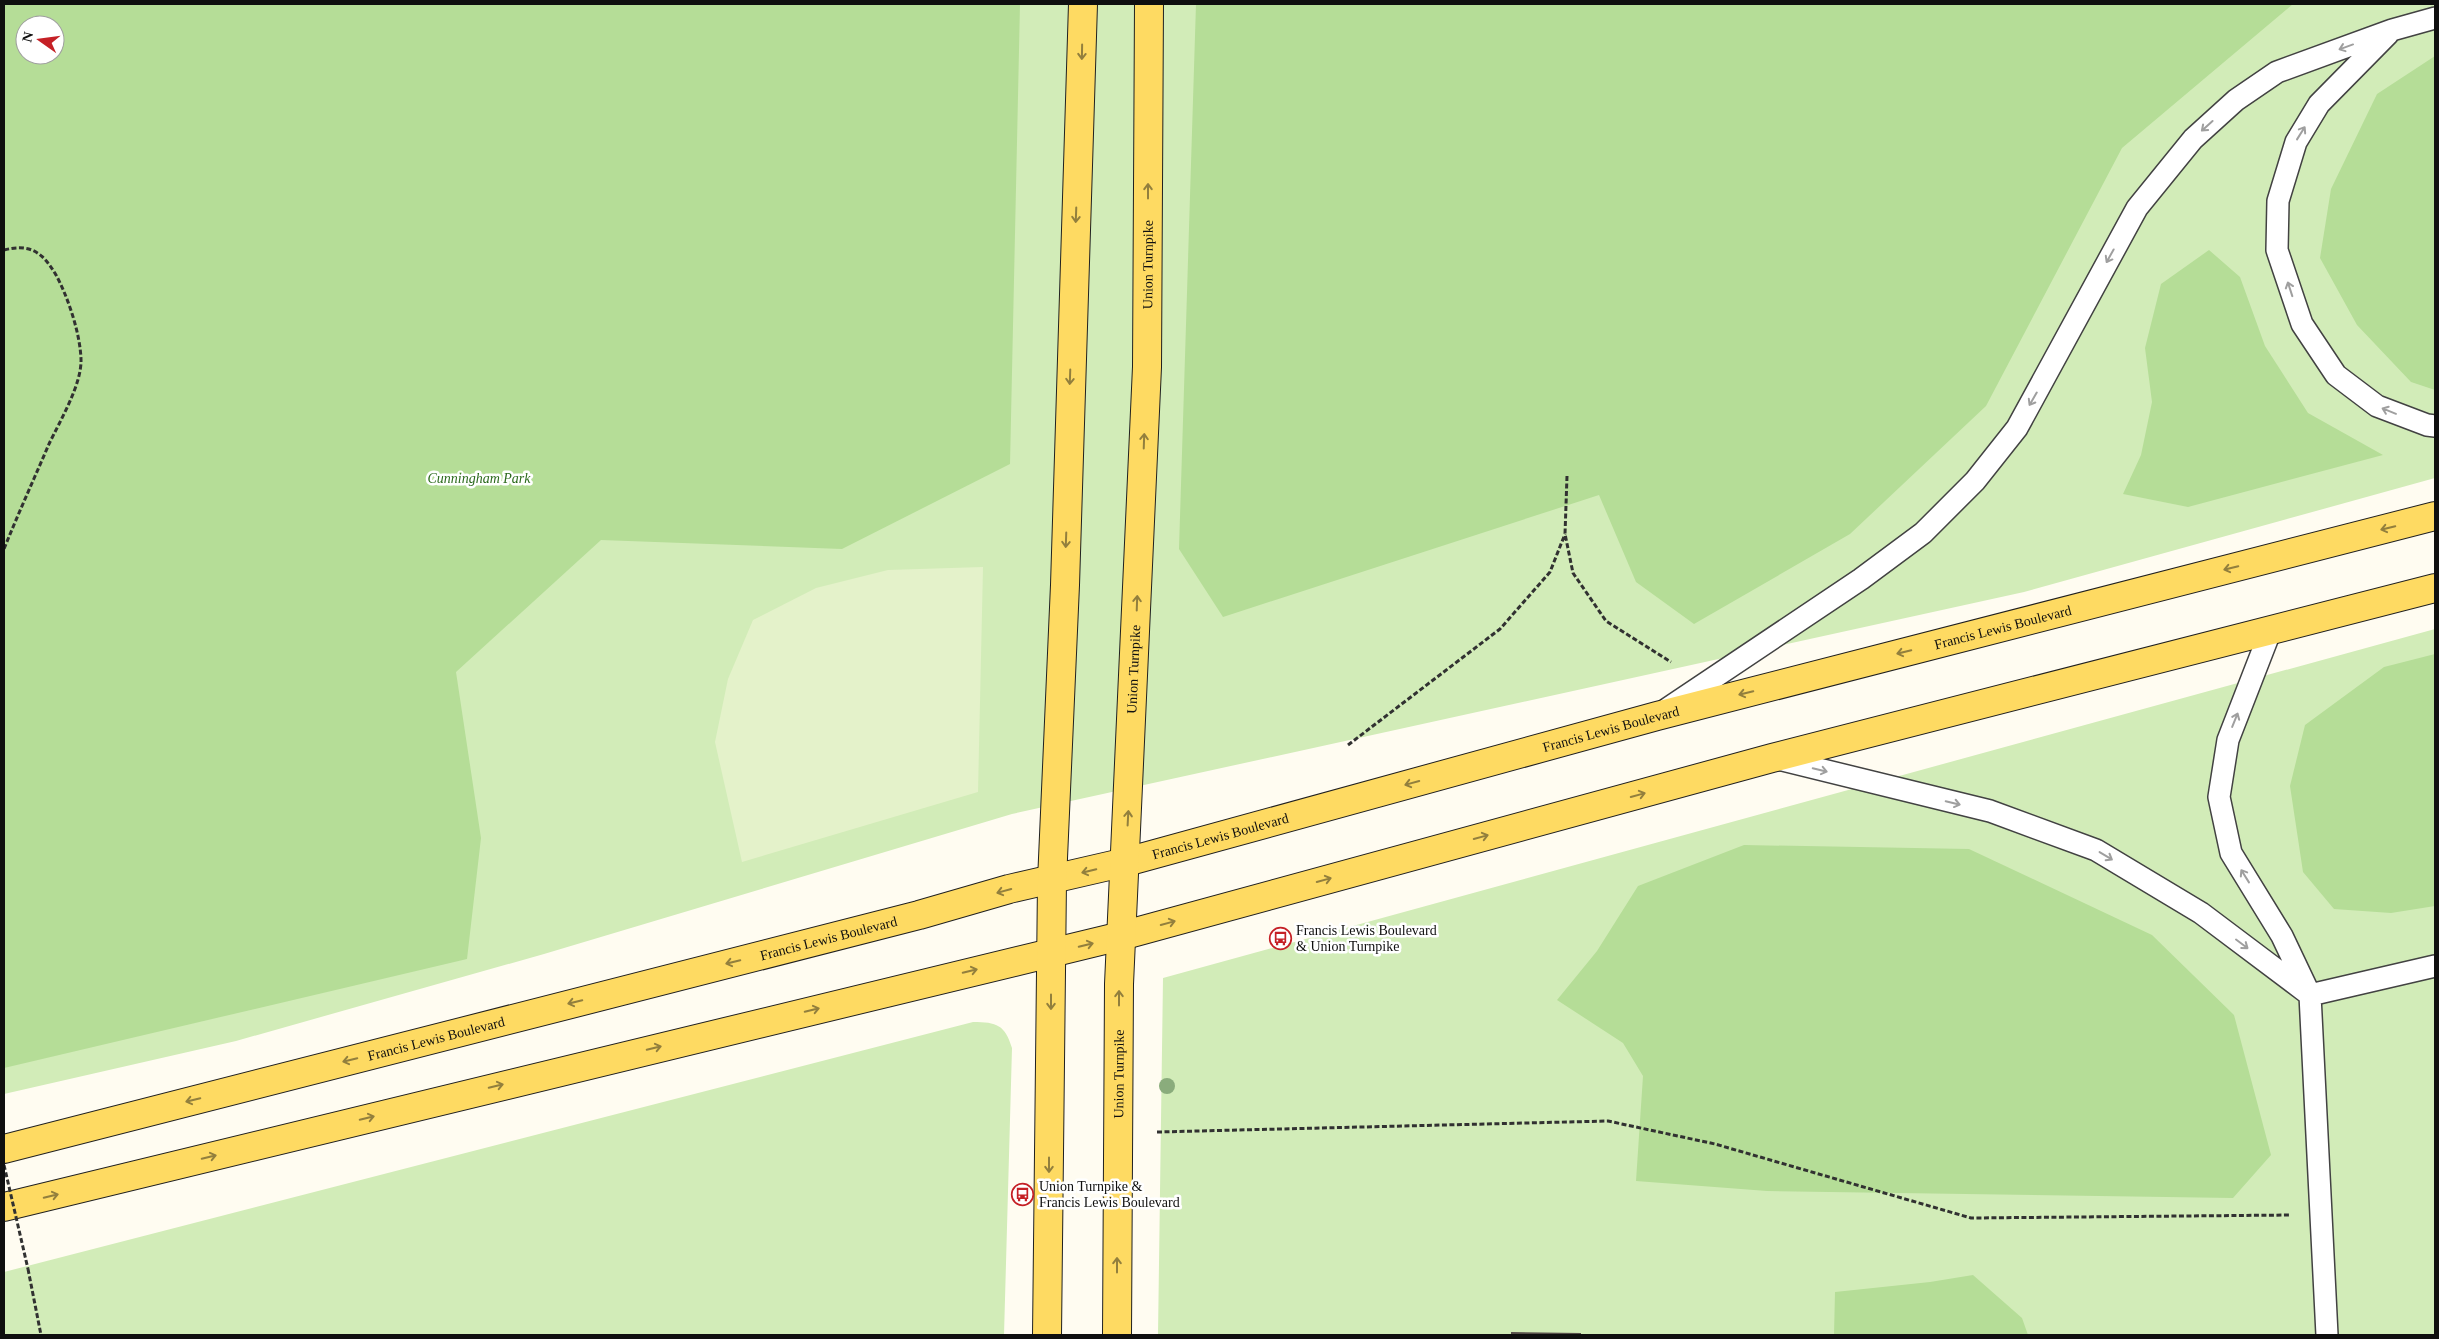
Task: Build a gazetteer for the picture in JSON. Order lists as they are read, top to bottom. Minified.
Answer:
{"streets":{"main road":["Union Turnpike","Francis Lewis Boulevard"]},"crossings":[["Union Turnpike","Francis Lewis Boulevard"]],"parks":["Cunningham Park"],"places":{"bus stop":["Francis Lewis Boulevard & Union Turnpike","Union Turnpike & Francis Lewis Boulevard"]},"north":"left"}
